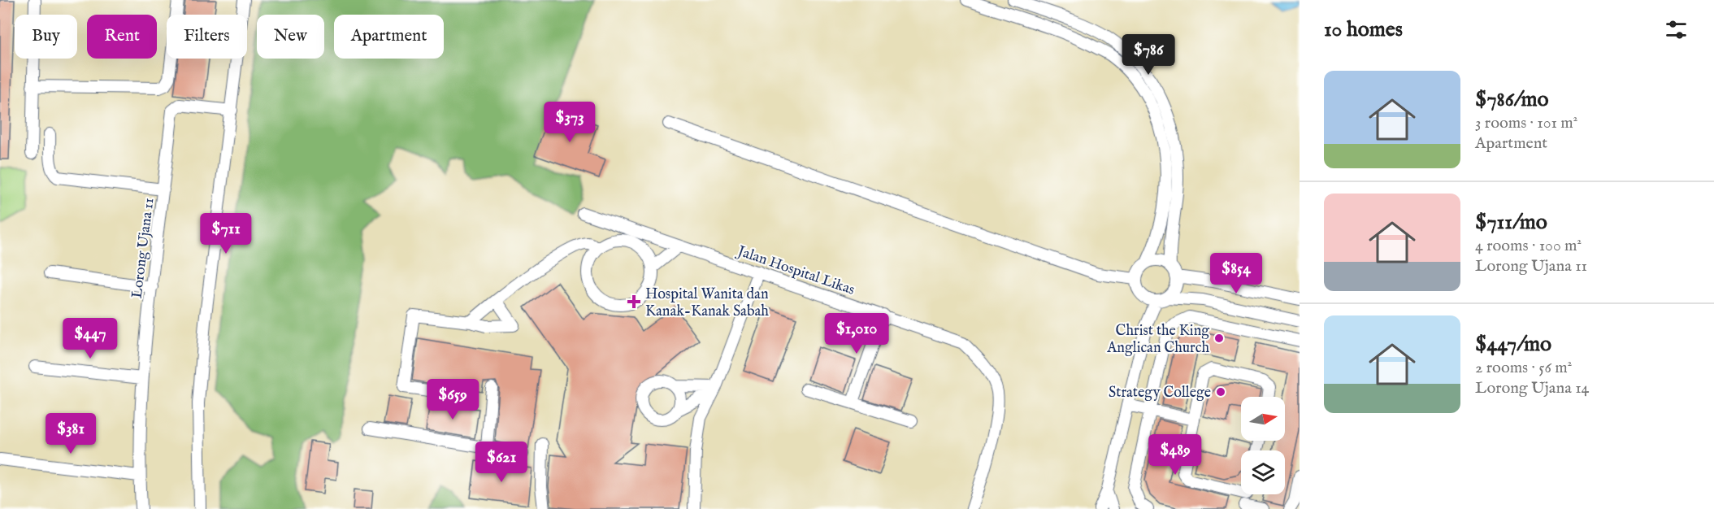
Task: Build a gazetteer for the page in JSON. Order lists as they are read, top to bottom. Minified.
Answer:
{"streets":{"street":["Lorong Ujana 11","Jalan Hospital Likas"]},"places":{"health":["Hospital Wanita dan Kanak-Kanak Sabah"],"other":["Christ the King Anglican Church","Strategy College"]},"north":"right","page":{"heading":"10 homes","chip":["Buy","Rent","Filters","New","Apartment"],"price":["$786","$373","$711","$854","$1,010","$447","$659","$381","$489","$621"],"list":[{"name":"$786/mo","note":"3 rooms · 101 m² · Apartment"},{"name":"$711/mo","note":"4 rooms · 100 m² · Lorong Ujana 11"},{"name":"$447/mo","note":"2 rooms · 56 m² · Lorong Ujana 14"}]}}
